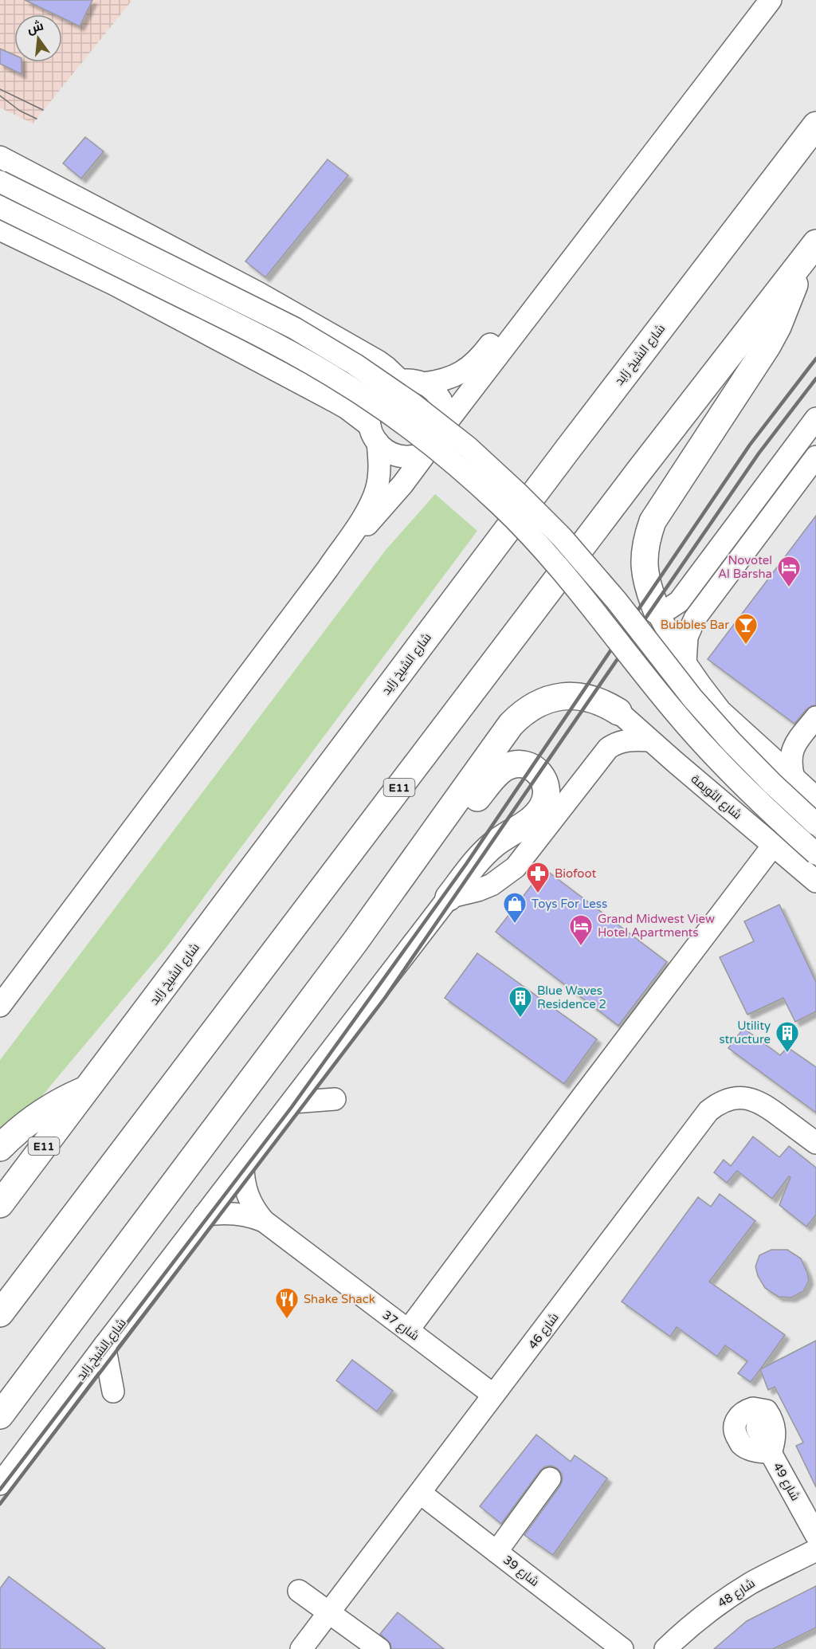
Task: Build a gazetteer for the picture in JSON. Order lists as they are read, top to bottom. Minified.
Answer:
{"streets":{"highway":["شارع الشيخ زايد","E11"],"street":["شارع الثويمة","شارع 37","شارع 46","شارع 49","شارع 39","شارع 48"]},"crossings":[["شارع الشيخ زايد","شارع 37"],["شارع 37","شارع 46"],["شارع 46","شارع 39"]],"places":{"hotel":["Novotel Al Barsha","Grand Midwest View Hotel Apartments"],"bar":["Bubbles Bar"],"pharmacy":["Biofoot"],"shop":["Toys For Less"],"building":["Blue Waves Residence 2","Utility structure"],"restaurant":["Shake Shack"]},"north":"top"}
